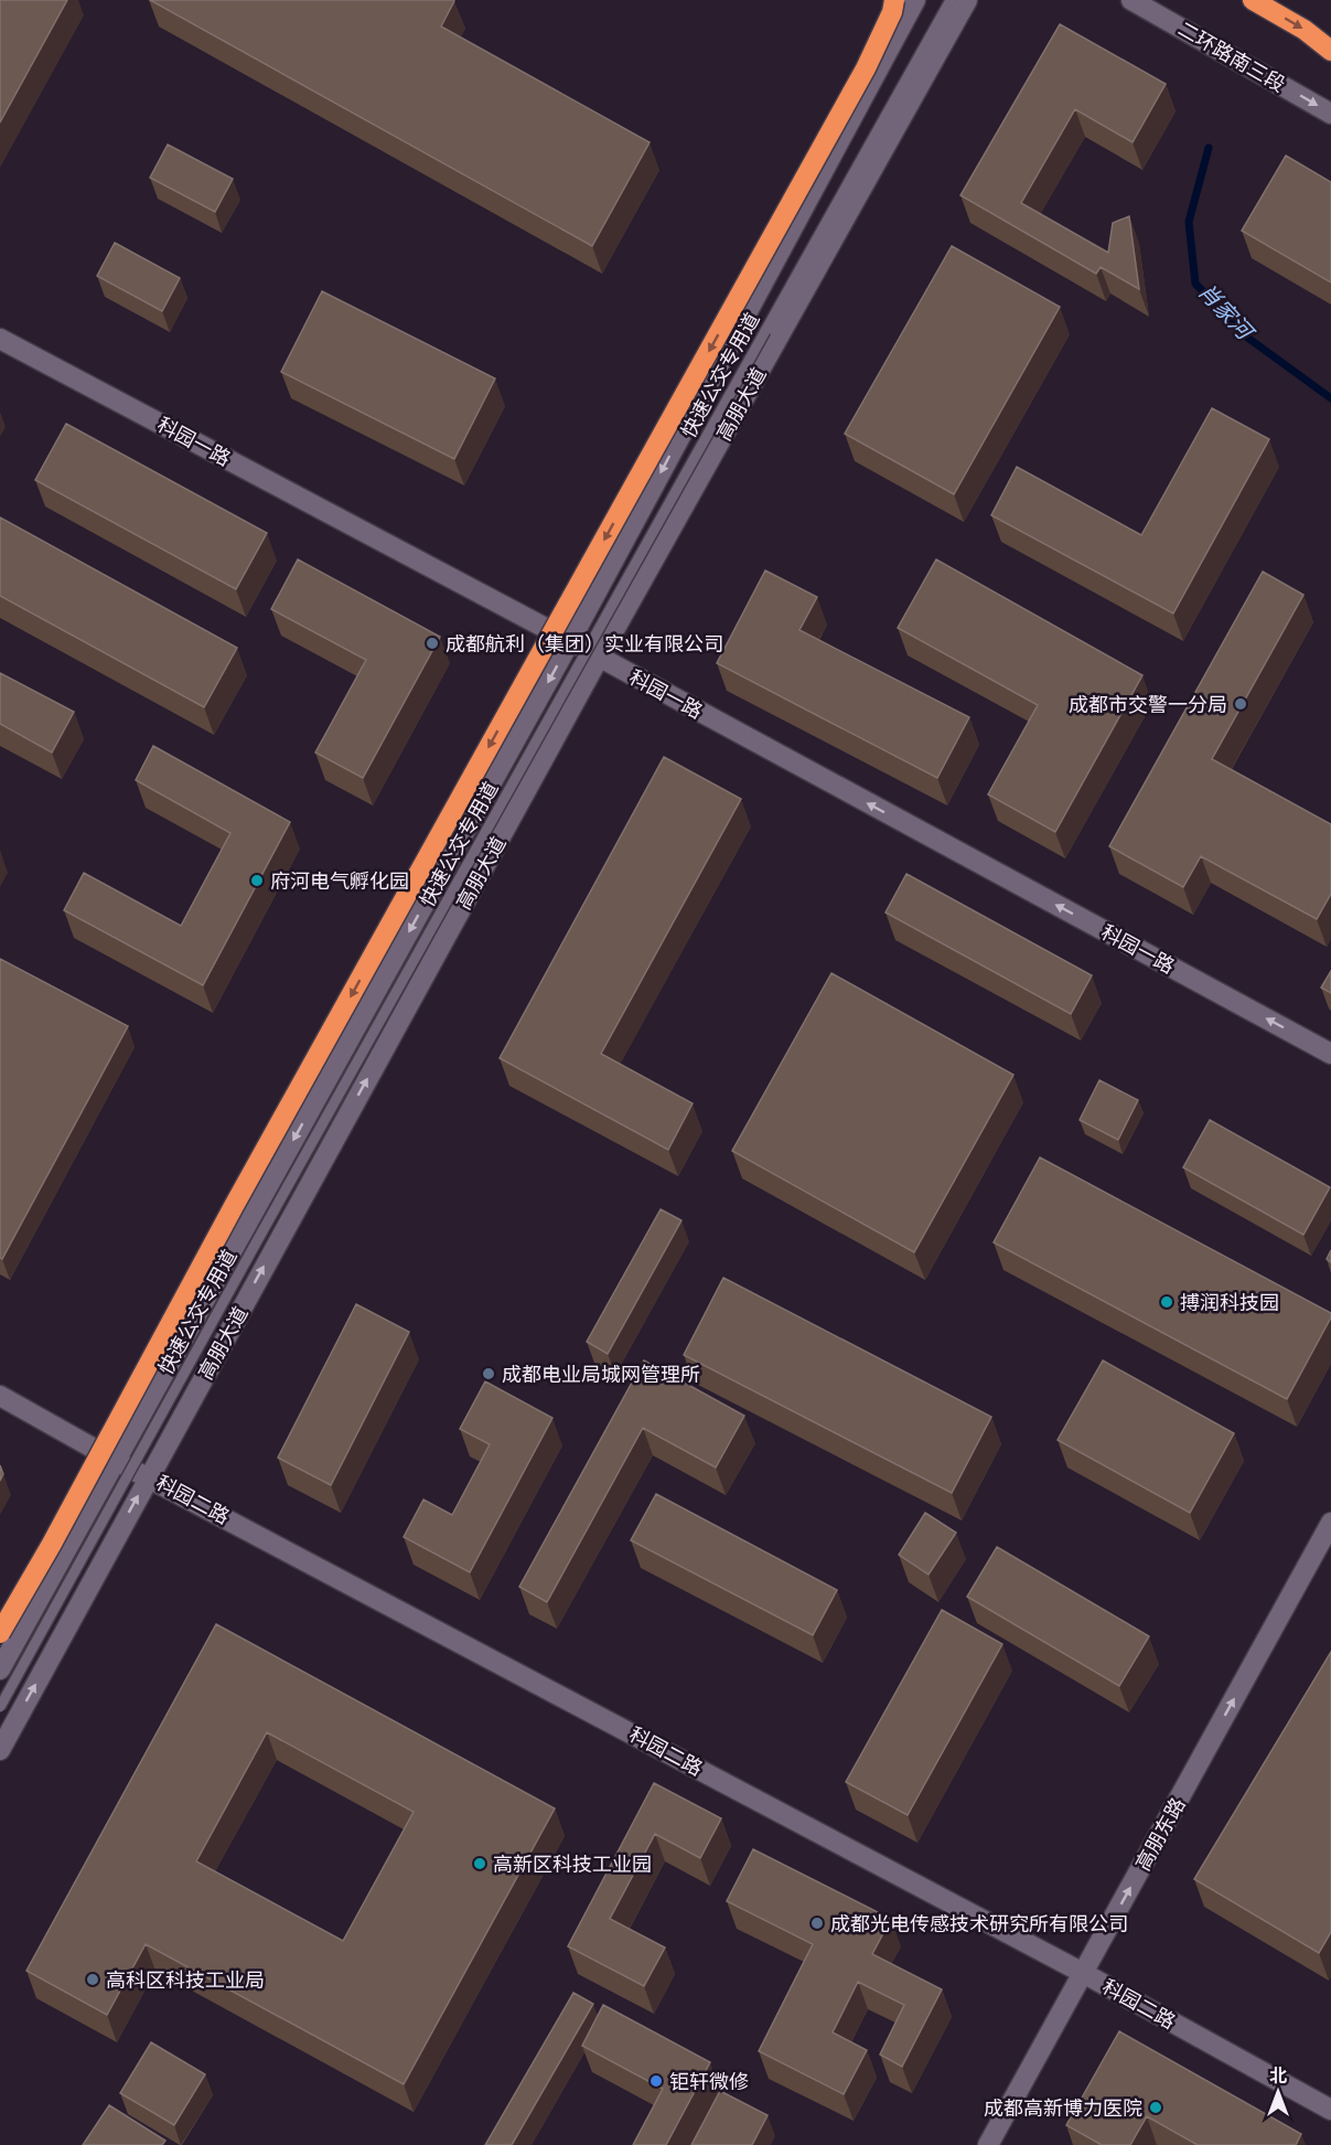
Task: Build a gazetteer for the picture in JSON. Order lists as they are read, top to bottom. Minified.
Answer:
{"streets":{"main road":["二环路南三段","高朋大道","科园一路","科园二路","高朋东路"],"lane":["快速公交专用道"]},"crossings":[["高朋大道","科园一路"],["高朋大道","科园二路"],["科园二路","高朋东路"]],"one_way":["二环路南三段","科园一路","高朋东路"],"water":["肖家河"],"places":["成都航利（集团）实业有限公司","成都市交警一分局","府河电气孵化园","搏润科技园","成都电业局城网管理所","高新区科技工业园","成都光电传感技术研究所有限公司","高科区科技工业局","钜轩微修","成都高新博力医院"],"north":"top"}
